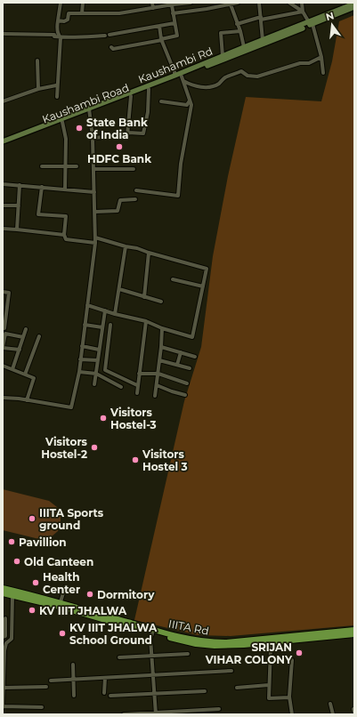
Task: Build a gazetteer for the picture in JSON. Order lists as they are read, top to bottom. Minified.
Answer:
{"streets":{"main road":["Kaushambi Rd","Kaushambi Road","IIITA Rd"]},"crossings":[["Kaushambi Rd","Kaushambi Road"]],"places":["State Bank of India","HDFC Bank","Visitors Hostel-3","Visitors Hostel-2","Visitors Hostel 3","IIITA Sports ground","Pavillion","Old Canteen","Health Center","Dormitory","KV IIIT JHALWA","KV IIIT JHALWA School Ground","SRIJAN VIHAR COLONY"],"north":"top"}
